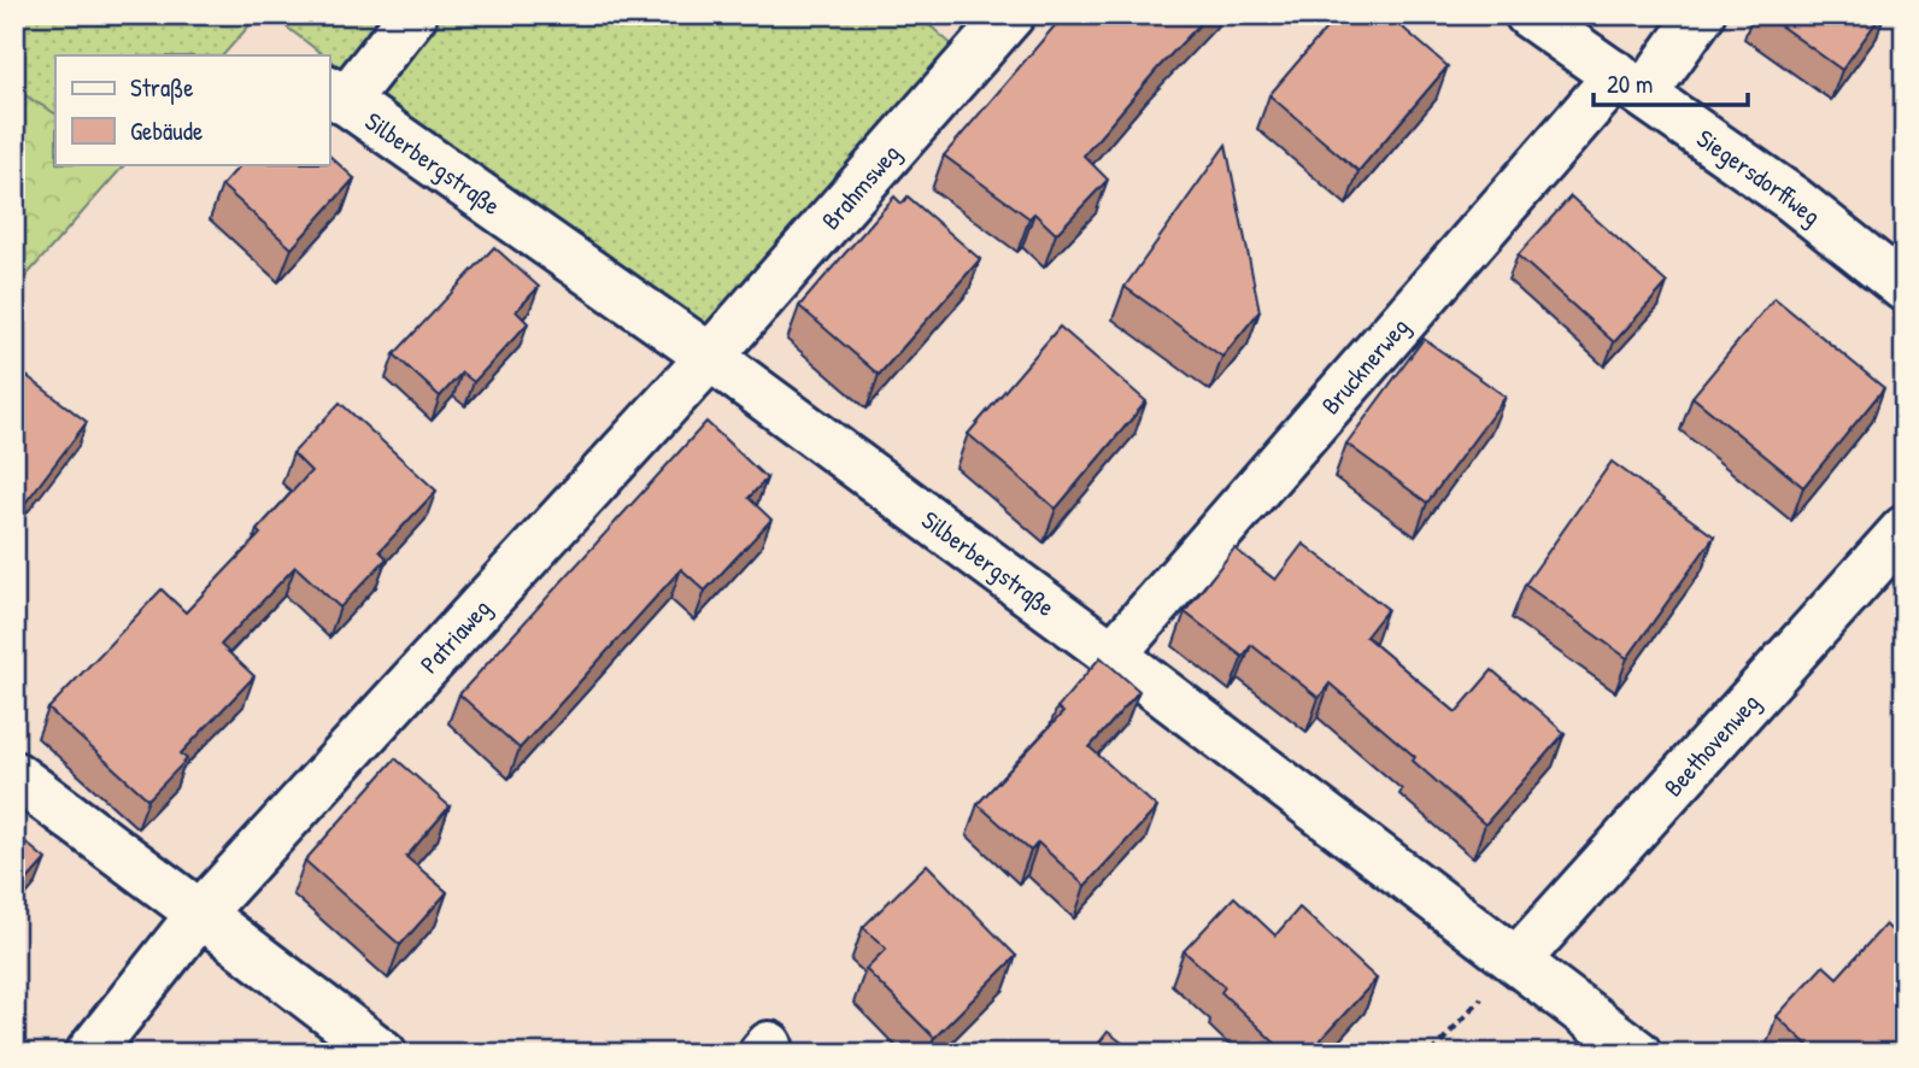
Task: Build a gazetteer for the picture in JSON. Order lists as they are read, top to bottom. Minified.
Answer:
{"streets":{"street":["Silberbergstraße","Siegersdorffweg","Brahmsweg","Brucknerweg","Patriaweg","Beethovenweg"]},"crossings":[["Silberbergstraße","Brahmsweg"],["Silberbergstraße","Brucknerweg"],["Silberbergstraße","Patriaweg"],["Silberbergstraße","Beethovenweg"],["Siegersdorffweg","Brucknerweg"],["Brahmsweg","Patriaweg"]],"legend":["Straße","Gebäude"],"scale_bar":"20 m"}
